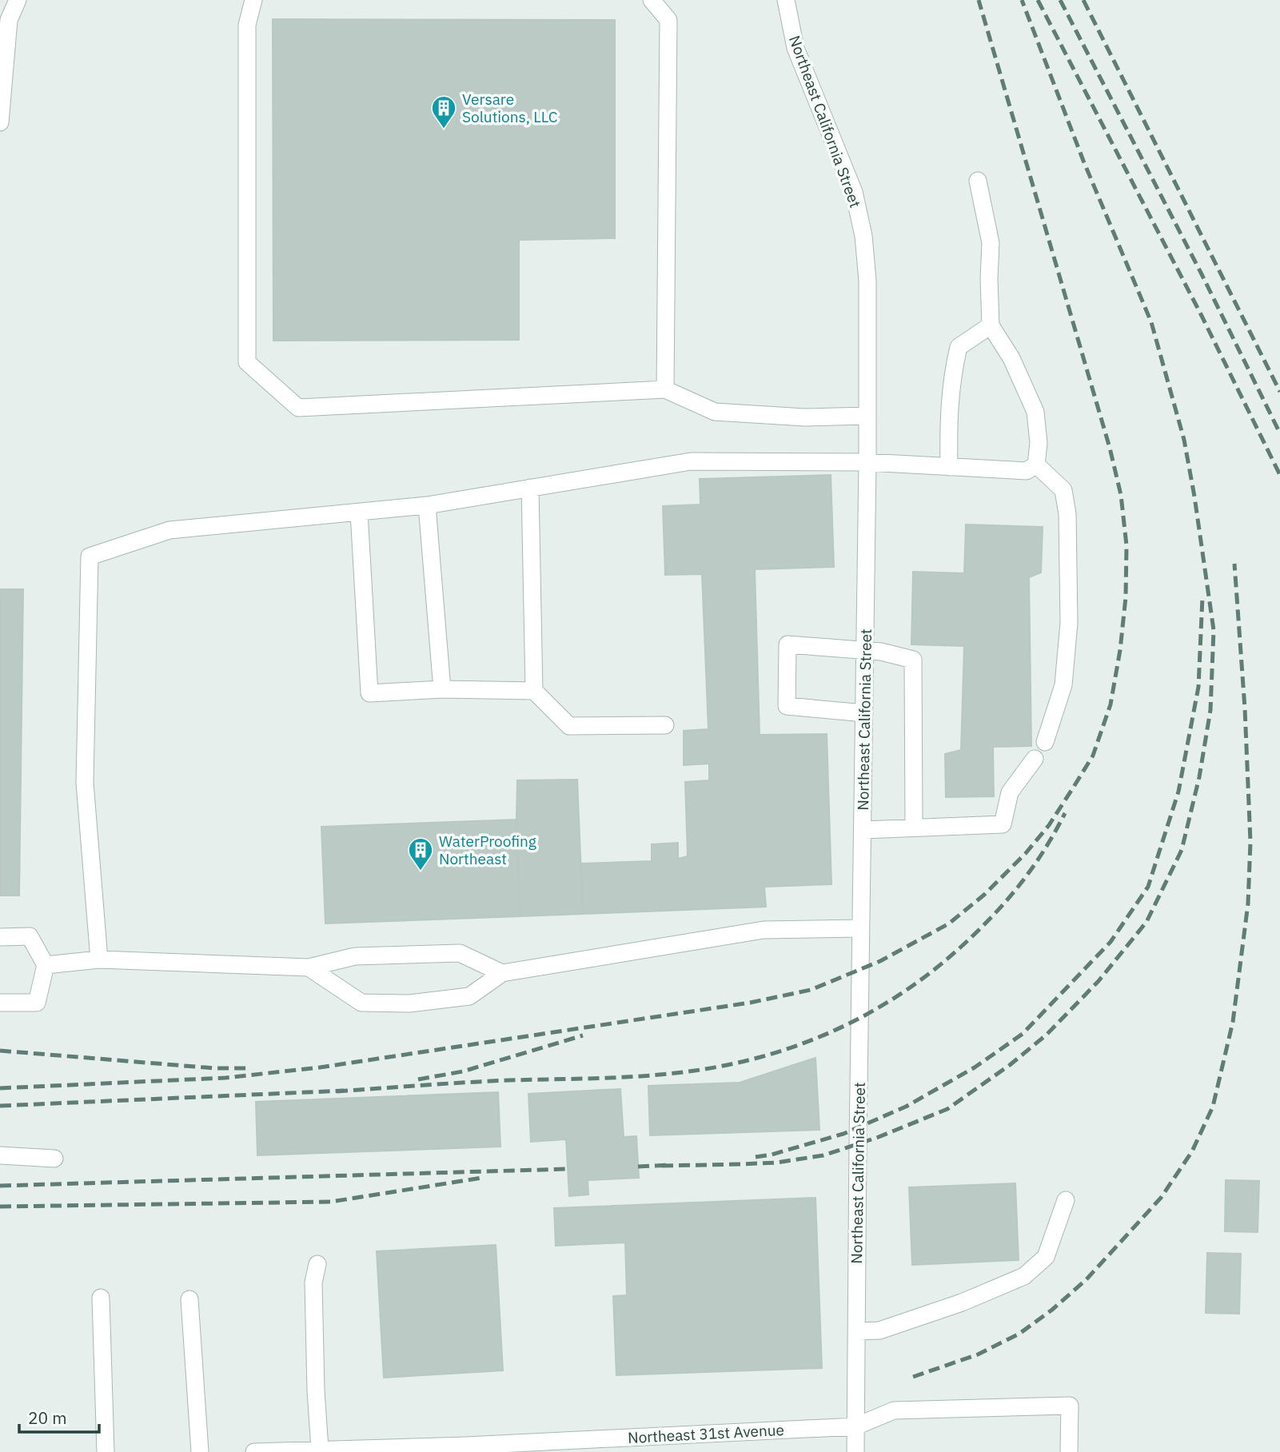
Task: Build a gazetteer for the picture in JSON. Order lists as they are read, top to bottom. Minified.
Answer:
{"streets":{"street":["Northeast California Street","Northeast 31st Avenue"]},"crossings":[["Northeast California Street","Northeast 31st Avenue"]],"places":{"building":["Versare Solutions, LLC","WaterProofing Northeast"]},"scale_bar":"20 m"}
